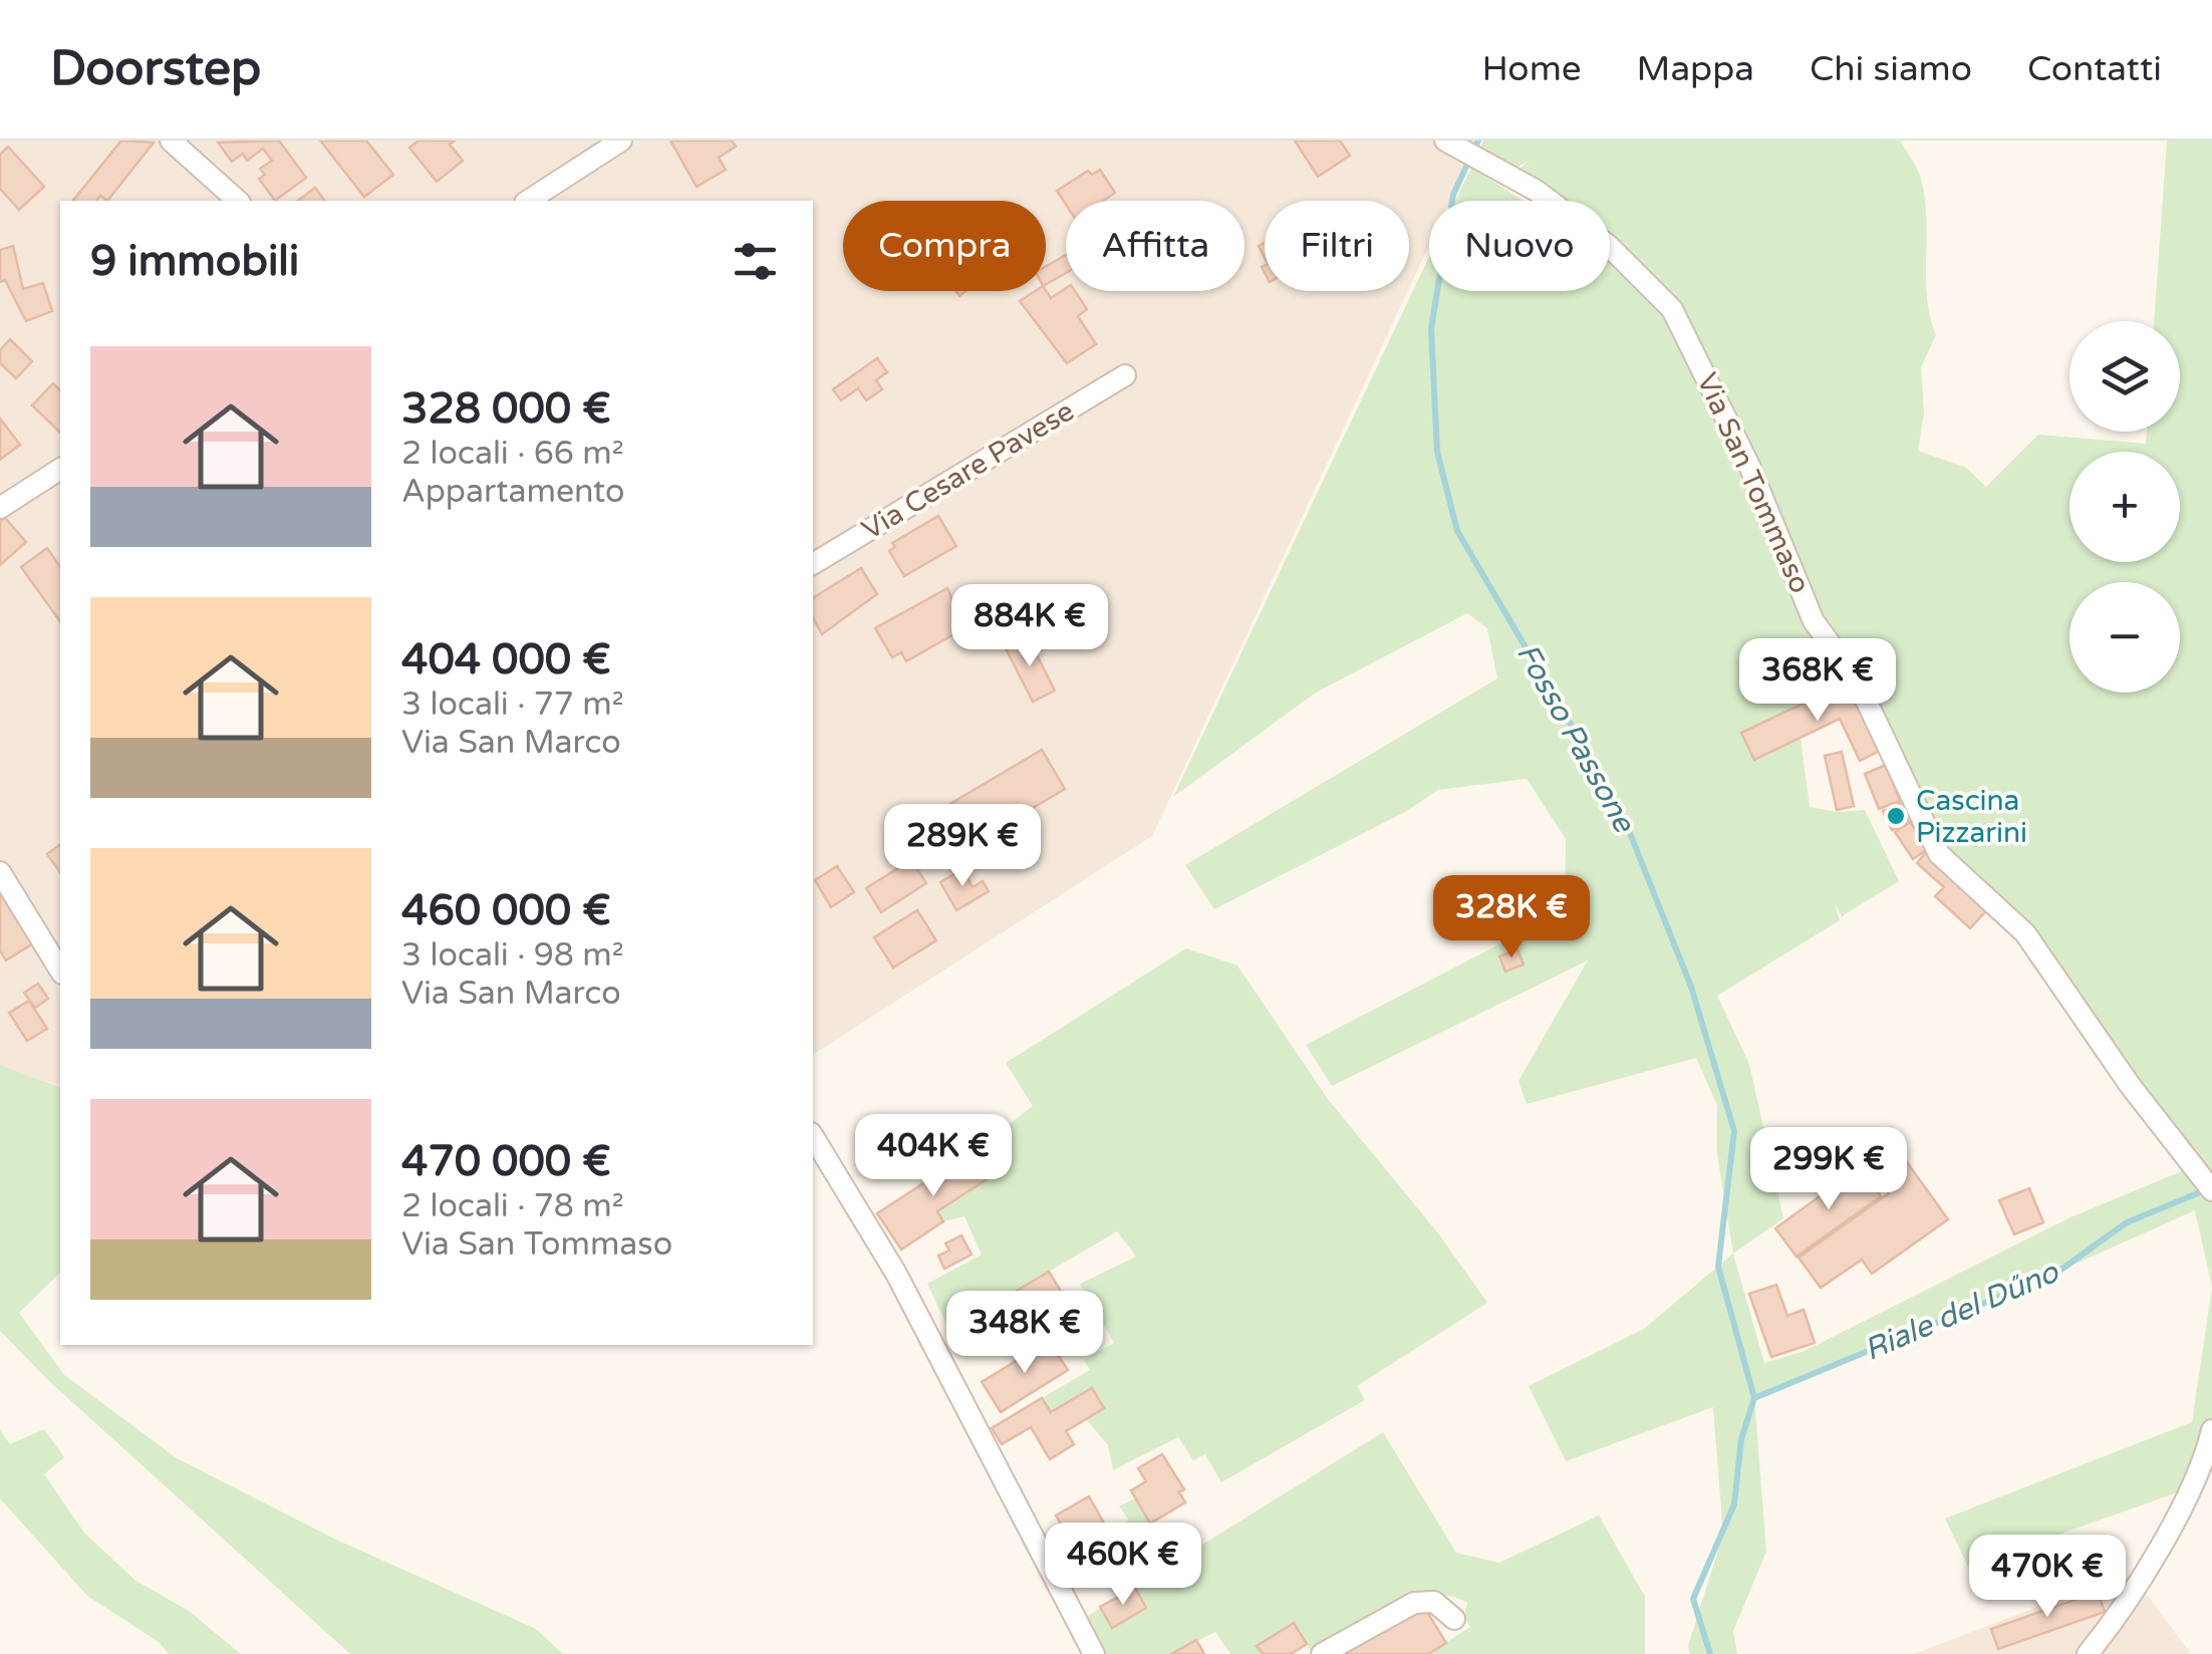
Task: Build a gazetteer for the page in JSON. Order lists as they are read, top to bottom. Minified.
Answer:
{"streets":{"street":["Via Cesare Pavese","Via San Tommaso"]},"water":["Fosso Passone","Riale del Dűno"],"places":["Cascina Pizzarini"],"page":{"header":"Doorstep","nav":["Home","Mappa","Chi siamo","Contatti"],"chip":["Compra","Affitta","Filtri","Nuovo"],"heading":"9 immobili","map_buttons":["+","−"],"list":[{"name":"328 000 €","note":"2 locali · 66 m² · Appartamento"},{"name":"404 000 €","note":"3 locali · 77 m² · Via San Marco"},{"name":"460 000 €","note":"3 locali · 98 m² · Via San Marco"},{"name":"470 000 €","note":"2 locali · 78 m² · Via San Tommaso"}],"price":["884K €","368K €","289K €","328K €","404K €","299K €","348K €","460K €","470K €"]}}
